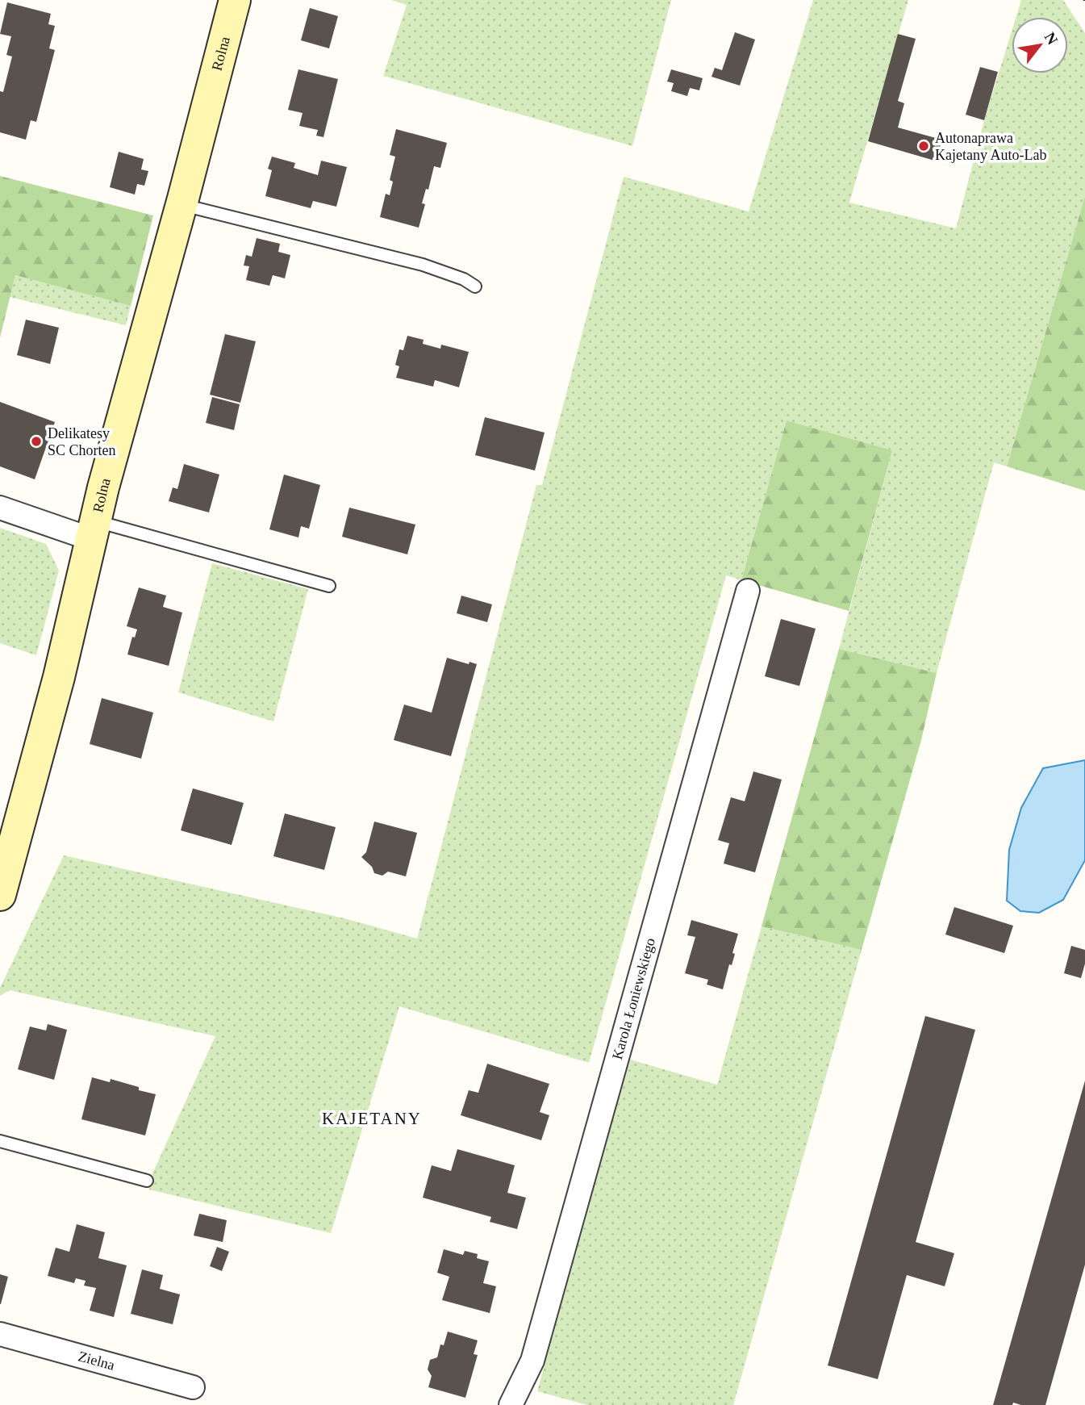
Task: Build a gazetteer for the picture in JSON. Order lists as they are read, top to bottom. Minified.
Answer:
{"streets":{"street":["Rolna","Karola Łoniewskiego","Zielna"]},"districts":["KAJETANY"],"places":["Autonaprawa Kajetany Auto-Lab","Delikatesy SC Chorten"],"north":"top right"}
